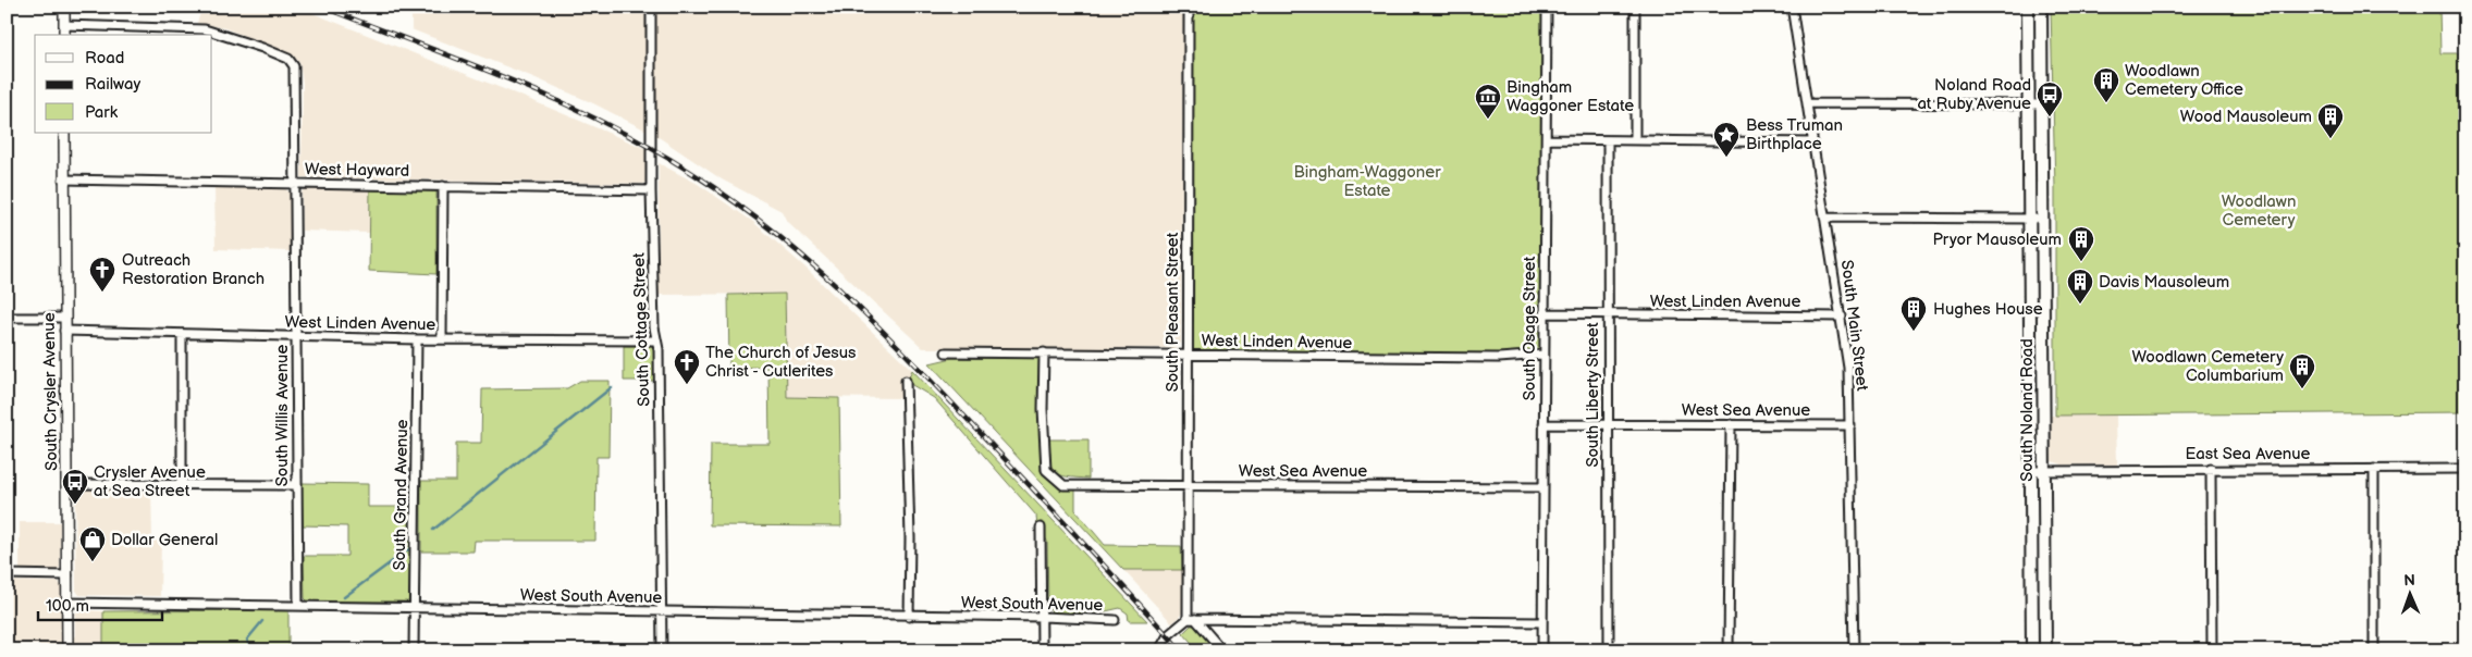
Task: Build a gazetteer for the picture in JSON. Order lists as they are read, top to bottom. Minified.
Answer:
{"streets":{"main road":["South Crysler Avenue","South Noland Road"],"street":["West Hayward","West Linden Avenue","South Pleasant Street","South Main Street","South Osage Street","South Cottage Street","South Liberty Street","West Sea Avenue","South Willis Avenue","East Sea Avenue","South Grand Avenue","West South Avenue"]},"crossings":[["West Hayward","South Cottage Street"],["West Hayward","South Crysler Avenue"],["West Hayward","South Willis Avenue"],["West Linden Avenue","South Pleasant Street"],["West Linden Avenue","South Main Street"],["West Linden Avenue","South Osage Street"],["West Linden Avenue","South Cottage Street"],["West Linden Avenue","South Crysler Avenue"],["West Linden Avenue","South Liberty Street"],["West Linden Avenue","West Sea Avenue"],["West Linden Avenue","South Willis Avenue"],["West Linden Avenue","South Grand Avenue"],["South Pleasant Street","West Sea Avenue"],["South Main Street","West Sea Avenue"],["South Osage Street","West Sea Avenue"],["South Cottage Street","West South Avenue"],["South Crysler Avenue","West South Avenue"],["South Liberty Street","West Sea Avenue"],["South Noland Road","East Sea Avenue"],["South Willis Avenue","West South Avenue"],["South Grand Avenue","West South Avenue"]],"parks":["Bingham-Waggoner Estate","Woodlawn Cemetery"],"places":{"building":["Woodlawn Cemetery Office","Wood Mausoleum","Pryor Mausoleum","Davis Mausoleum","Hughes House","Woodlawn Cemetery Columbarium"],"bus stop":["Noland Road at Ruby Avenue","Crysler Avenue at Sea Street"],"museum":["Bingham Waggoner Estate"],"place":["Bess Truman Birthplace"],"church":["Outreach Restoration Branch","The Church of Jesus Christ - Cutlerites"],"shop":["Dollar General"]},"legend":["Road","Railway","Park"],"scale_bar":"100 m","north":"top"}
